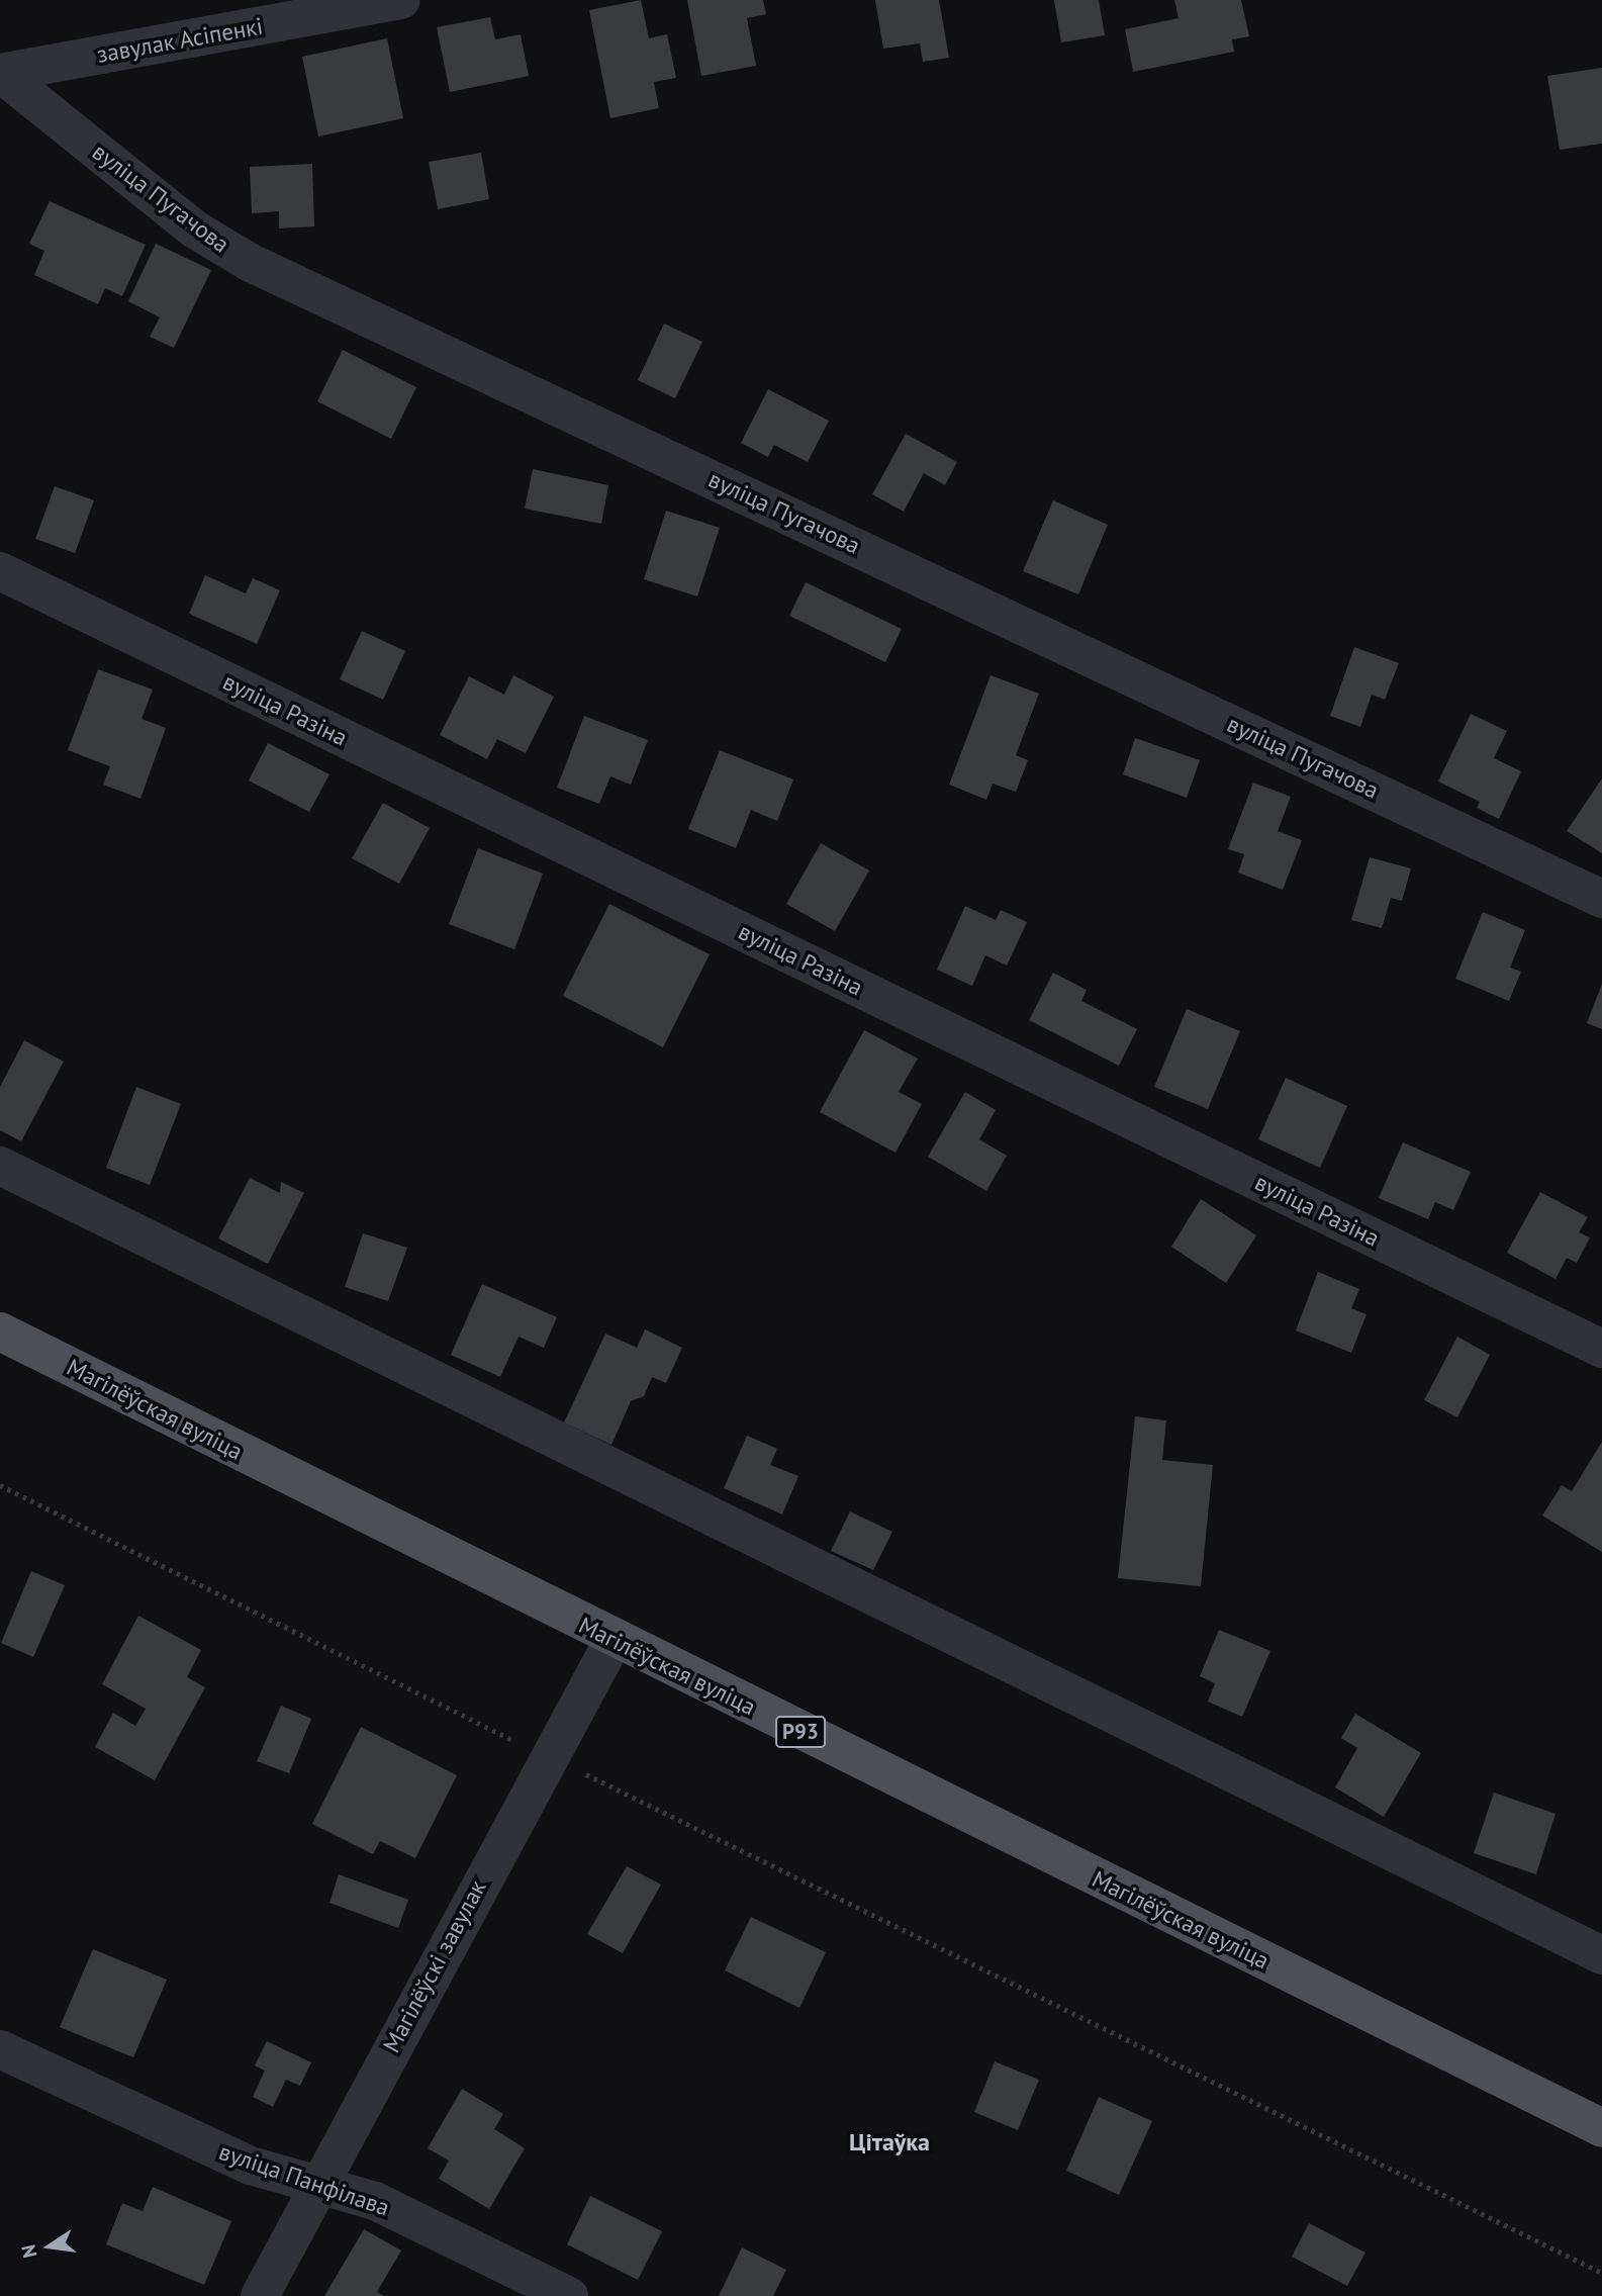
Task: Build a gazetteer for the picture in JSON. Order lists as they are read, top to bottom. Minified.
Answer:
{"streets":{"main road":["Магілёўская вуліца","Р93"],"street":["завулак Асіпенкі","вуліца Пугачова","вуліца Разіна","Магілёўскі завулак","вуліца Панфілава"]},"crossings":[["завулак Асіпенкі","вуліца Пугачова"],["Магілёўская вуліца","Магілёўскі завулак"],["Магілёўскі завулак","вуліца Панфілава"]],"districts":["Цітаўка"],"north":"left"}
